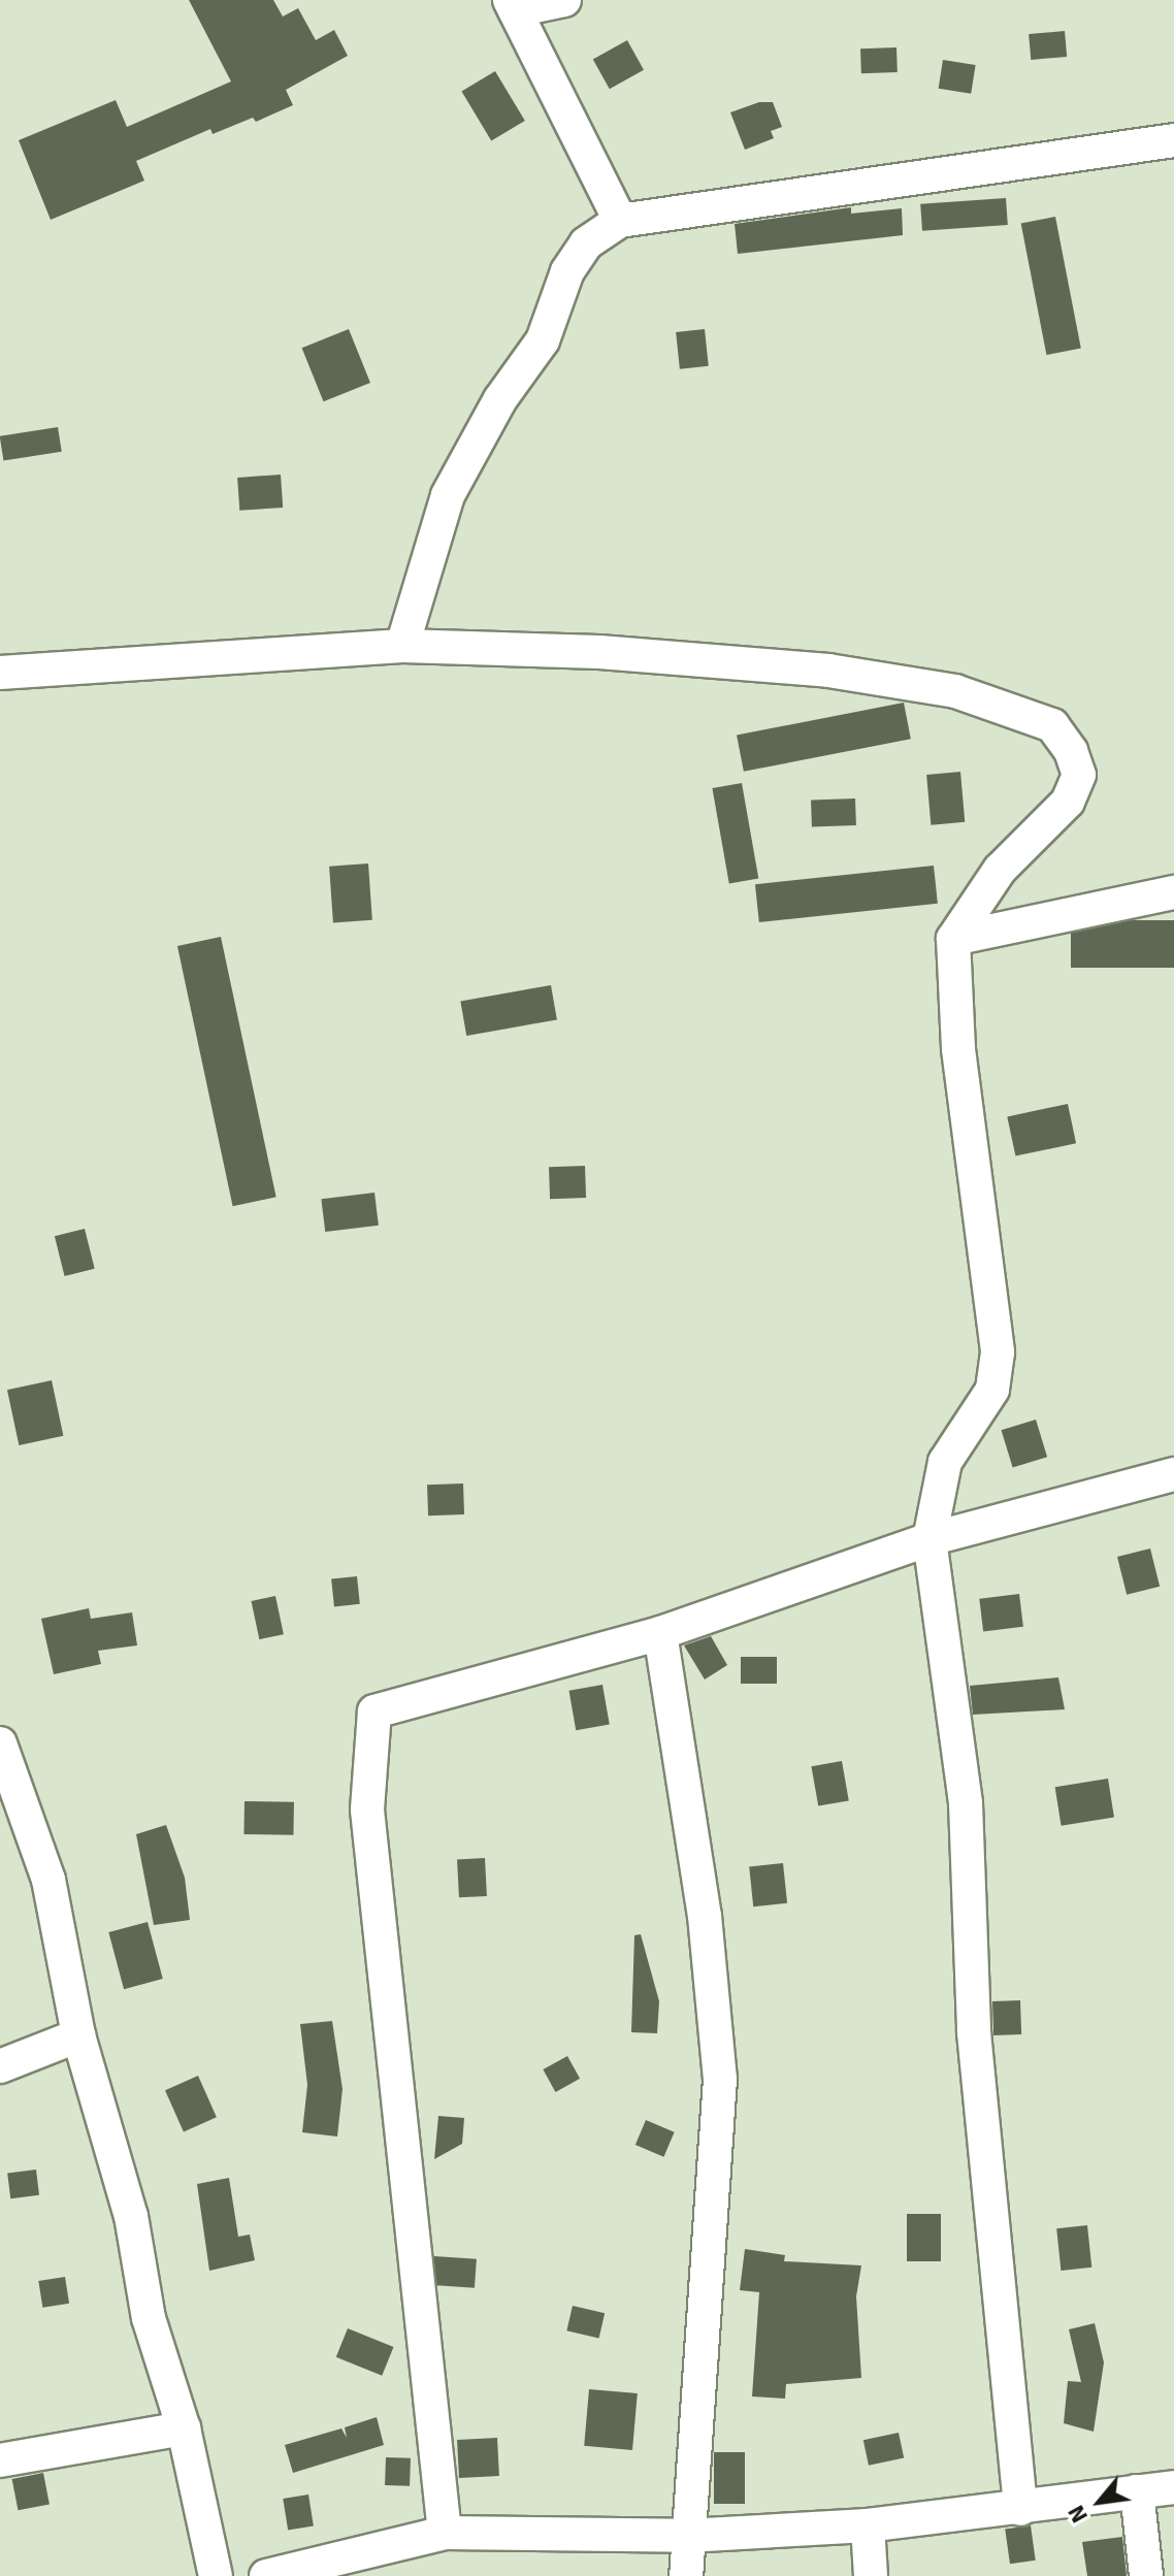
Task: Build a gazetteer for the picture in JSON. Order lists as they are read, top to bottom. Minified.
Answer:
{"north":"bottom left"}
